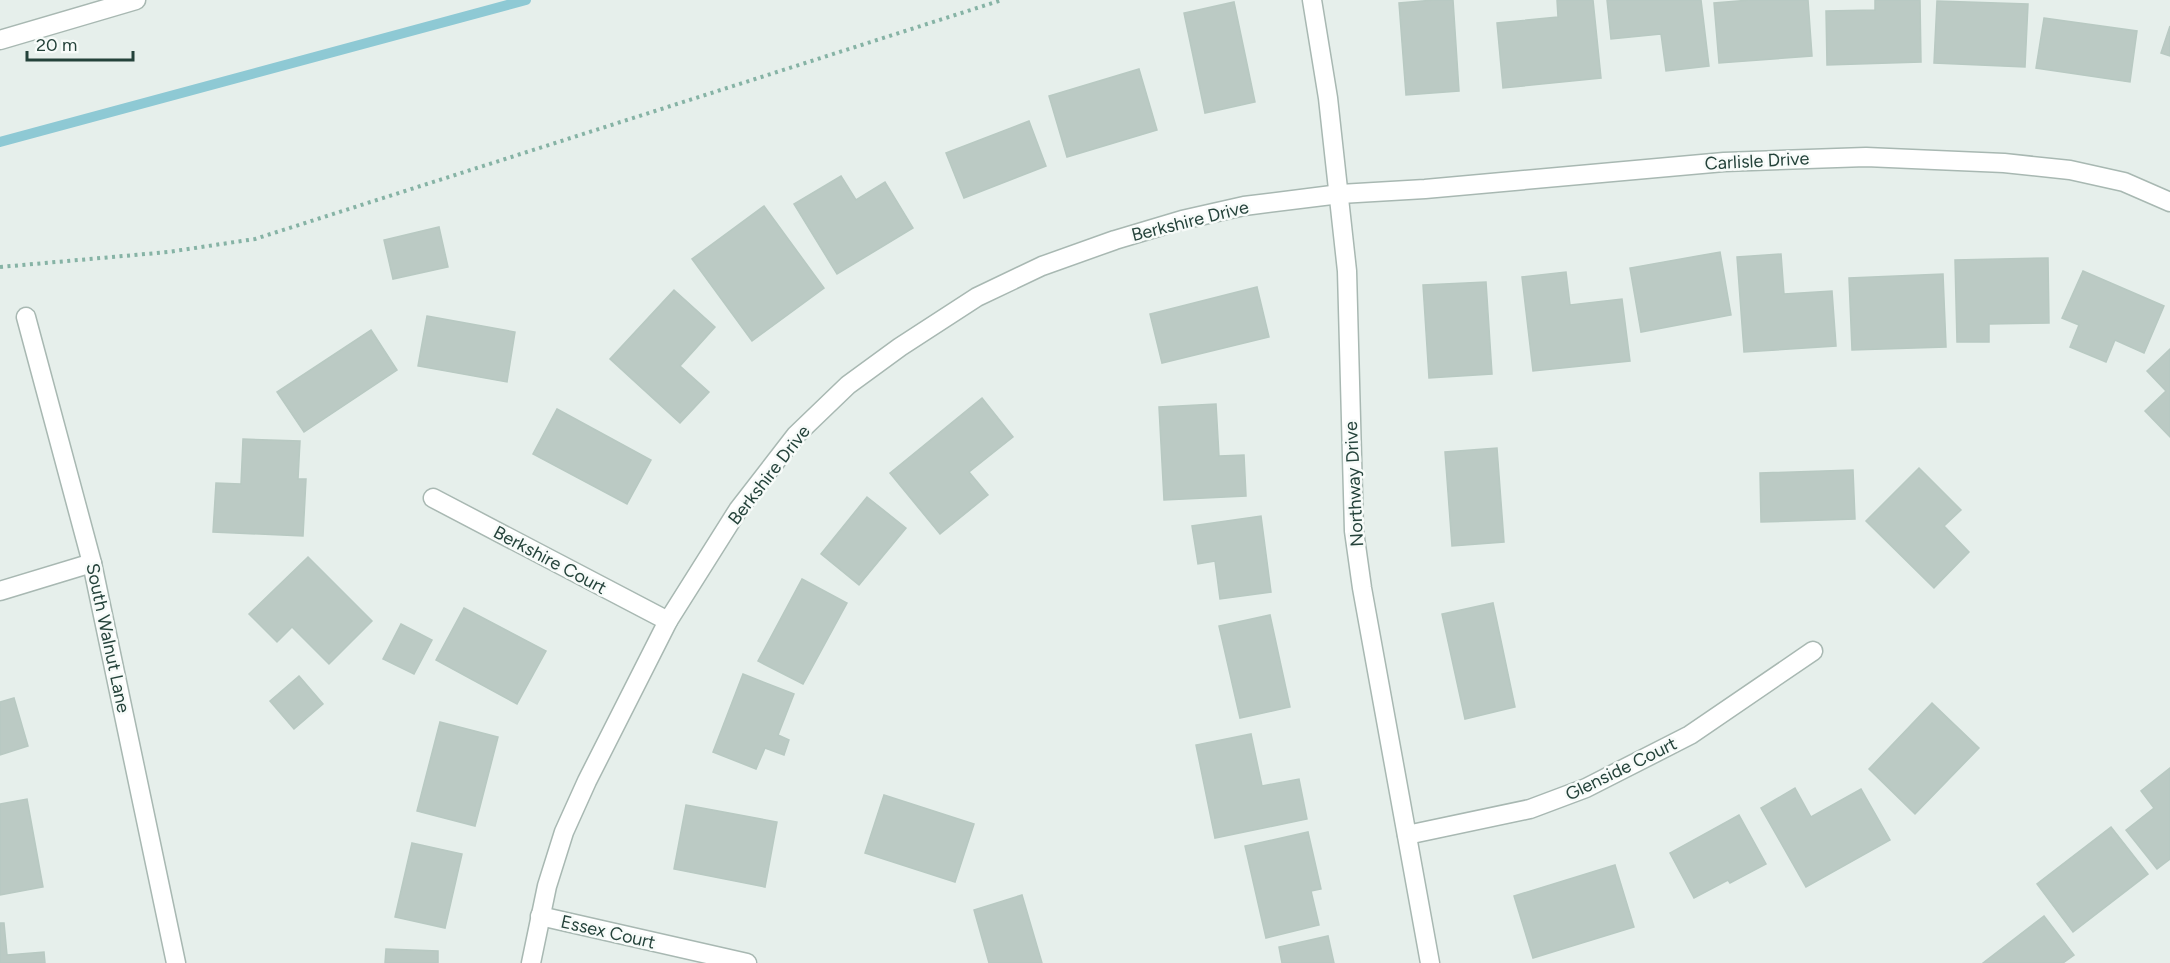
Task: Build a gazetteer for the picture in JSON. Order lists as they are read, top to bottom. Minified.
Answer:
{"streets":{"street":["Carlisle Drive","Berkshire Drive","Northway Drive","Berkshire Court","South Walnut Lane","Glenside Court","Essex Court"]},"crossings":[["Carlisle Drive","Berkshire Drive"],["Carlisle Drive","Northway Drive"],["Berkshire Drive","Northway Drive"],["Berkshire Drive","Berkshire Court"],["Berkshire Drive","Essex Court"],["Northway Drive","Glenside Court"]],"scale_bar":"20 m"}
